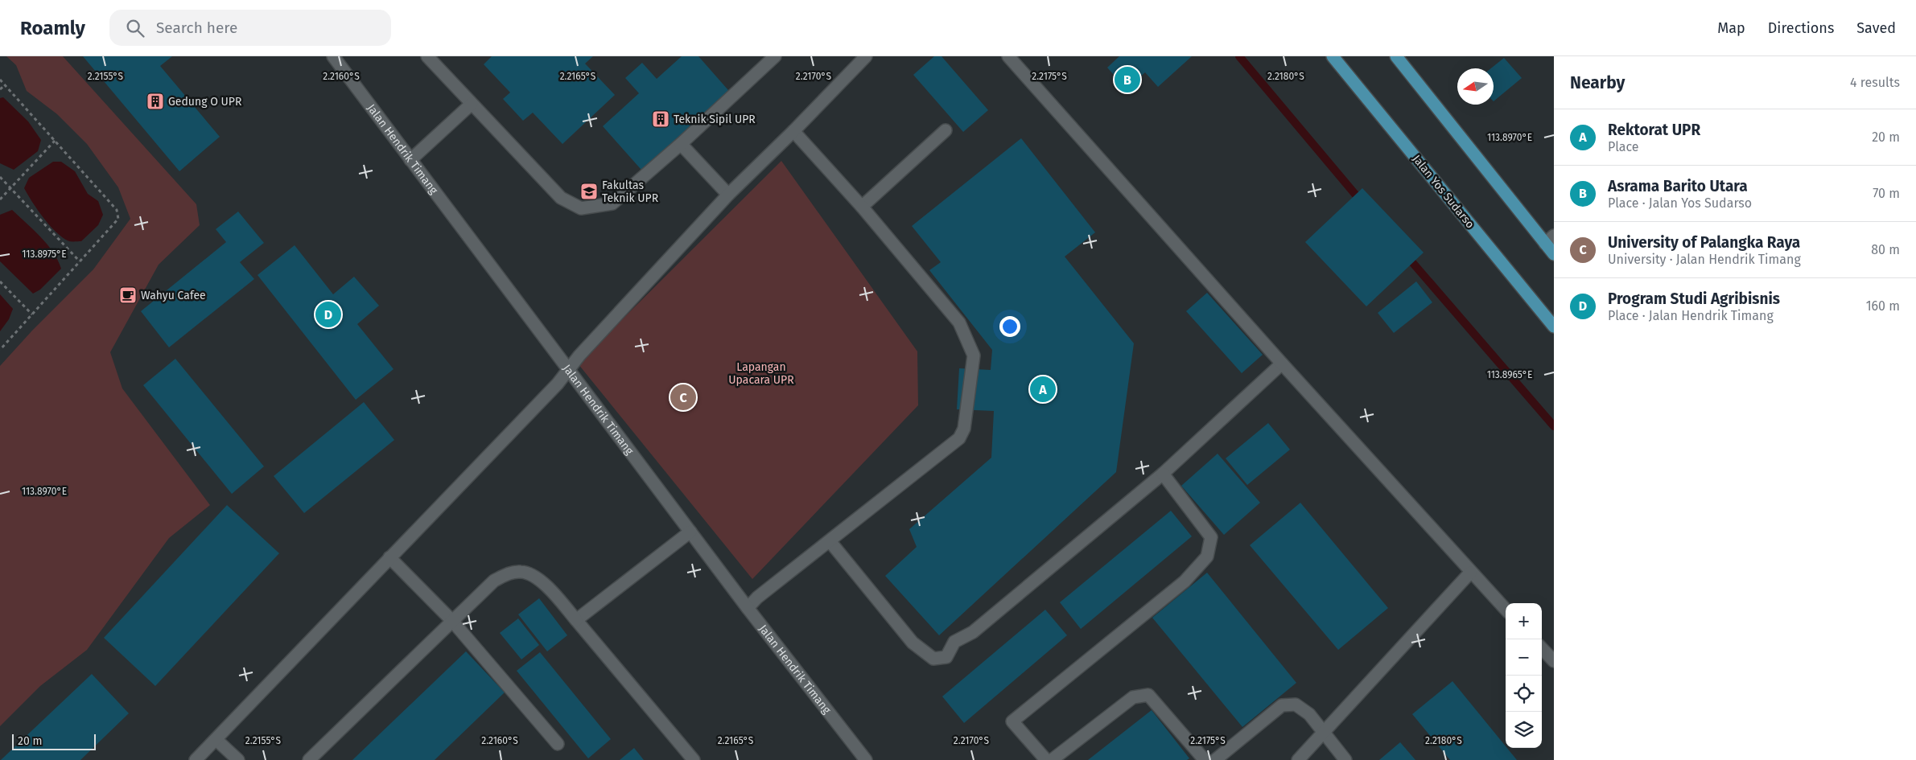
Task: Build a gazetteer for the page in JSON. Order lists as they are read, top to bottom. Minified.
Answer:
{"streets":{"main road":["Jalan Yos Sudarso"],"street":["Jalan Hendrik Timang"]},"parks":["Lapangan Upacara UPR"],"places":{"building":["Gedung O UPR","Teknik Sipil UPR"],"school or university":["Fakultas Teknik UPR"],"cafe":["Wahyu Cafee"]},"scale_bar":"20 m","north":"left","page":{"header":"Roamly","search":"Search here","nav":["Map","Directions","Saved"],"heading":["Nearby","4 results"],"pins":["B","D","A","C"],"list":[{"mark":"A","name":"Rektorat UPR","note":"Place","value":"20 m"},{"mark":"B","name":"Asrama Barito Utara","note":"Place · Jalan Yos Sudarso","value":"70 m"},{"mark":"C","name":"University of Palangka Raya","note":"University · Jalan Hendrik Timang","value":"80 m"},{"mark":"D","name":"Program Studi Agribisnis","note":"Place · Jalan Hendrik Timang","value":"160 m"}],"map_buttons":["+","−"],"scale":"20 m"},"coordinates":["2.2155°S","2.2160°S","2.2165°S","2.2170°S","2.2175°S","2.2180°S","113.8970°E","113.8975°E","113.8965°E"]}
